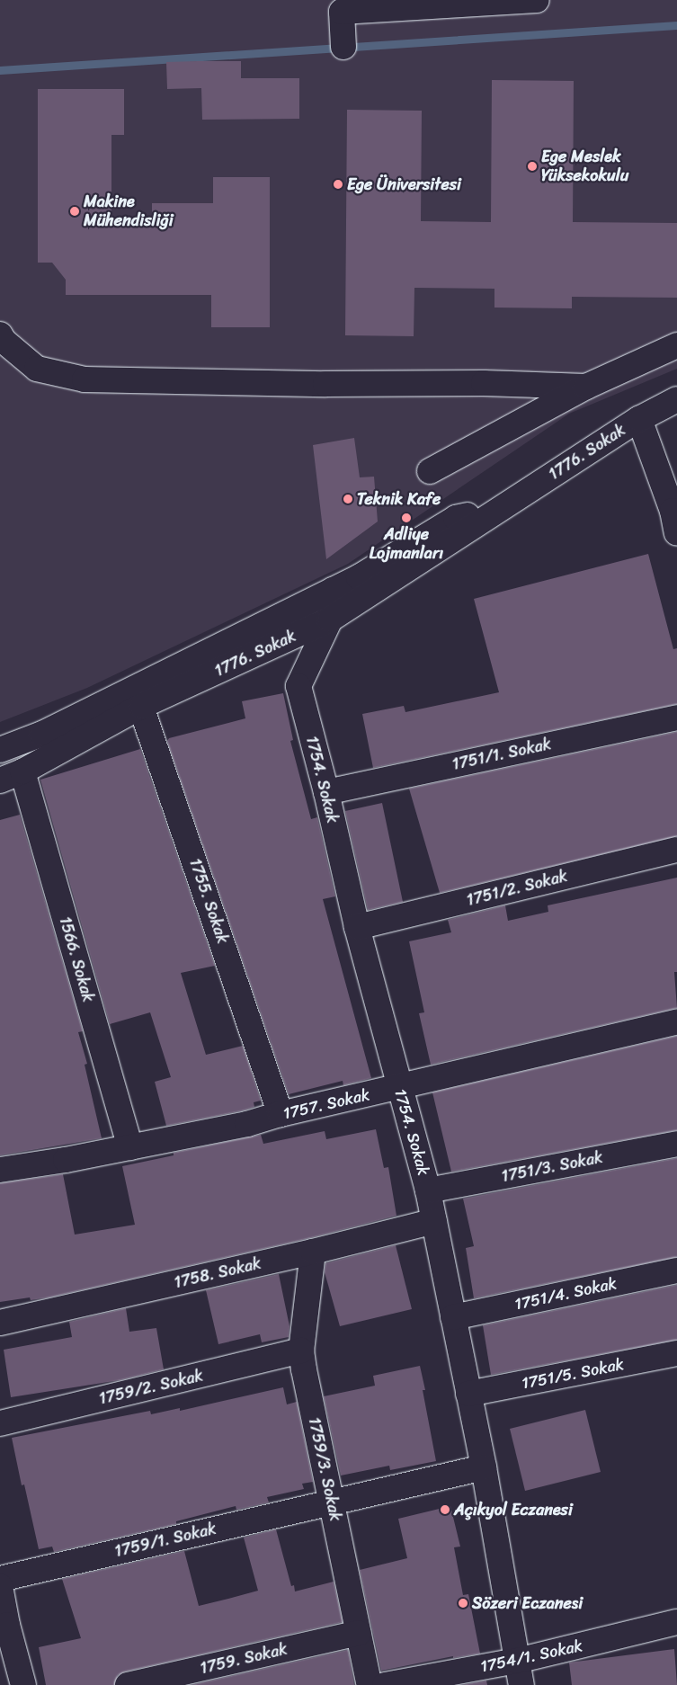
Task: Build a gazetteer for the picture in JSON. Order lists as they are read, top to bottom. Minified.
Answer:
{"streets":{"street":["1776. Sokak","1751/1. Sokak","1754. Sokak","1751/2. Sokak","1755. Sokak","1566. Sokak","1757. Sokak","1751/3. Sokak","1758. Sokak","1751/4. Sokak","1751/5. Sokak","1759/2. Sokak","1759/3. Sokak","1759/1. Sokak","1754/1. Sokak","1759. Sokak"]},"crossings":[["1776. Sokak","1754. Sokak"],["1776. Sokak","1755. Sokak"],["1776. Sokak","1566. Sokak"],["1751/1. Sokak","1754. Sokak"],["1754. Sokak","1751/2. Sokak"],["1754. Sokak","1757. Sokak"],["1754. Sokak","1751/3. Sokak"],["1754. Sokak","1758. Sokak"],["1754. Sokak","1751/4. Sokak"],["1754. Sokak","1751/5. Sokak"],["1754. Sokak","1759/1. Sokak"],["1754. Sokak","1754/1. Sokak"],["1755. Sokak","1757. Sokak"],["1566. Sokak","1757. Sokak"],["1758. Sokak","1759/3. Sokak"],["1759/2. Sokak","1759/3. Sokak"],["1759/3. Sokak","1759/1. Sokak"],["1759/3. Sokak","1759. Sokak"]],"places":["Ege Meslek Yüksekokulu","Ege Üniversitesi","Makine Mühendisliği","Teknik Kafe","Adliye Lojmanları","Açıkyol Eczanesi","Sözeri Eczanesi"]}
